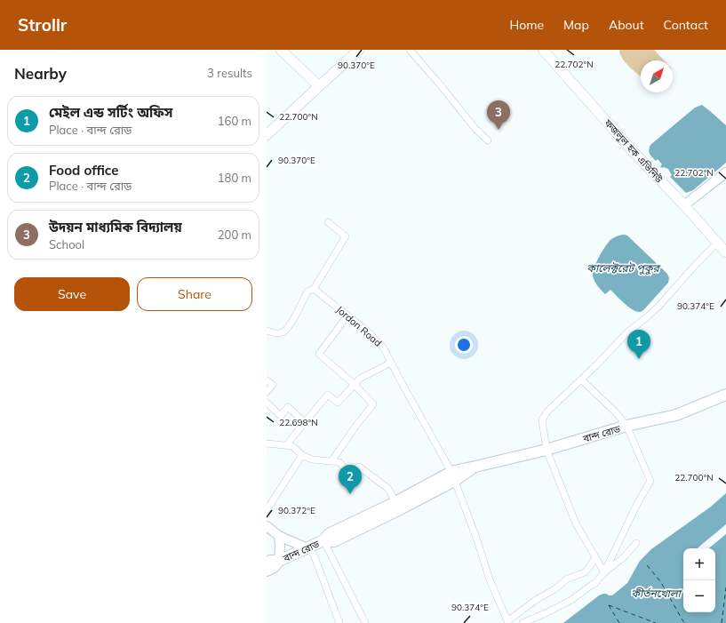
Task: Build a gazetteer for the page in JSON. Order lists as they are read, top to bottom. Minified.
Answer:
{"streets":{"highway":["বান্দ রোড"],"main road":["ফজলুল হক এভিনিউ"],"street":["Jordon Road"]},"crossings":[["Jordon Road","বান্দ রোড"]],"water":["কালেক্টরেট পুকুর","কীর্তনখোলা"],"north":"top right","page":{"header":"Strollr","nav":["Home","Map","About","Contact"],"heading":["Nearby","3 results"],"list":[{"mark":"1","name":"মেইল এন্ড সর্টিং অফিস","note":"Place · বান্দ রোড","value":"160 m"},{"mark":"2","name":"Food office","note":"Place · বান্দ রোড","value":"180 m"},{"mark":"3","name":"উদয়ন মাধ্যমিক বিদ্যালয়","note":"School","value":"200 m"}],"pins":["3","1","2"],"buttons":["Save","Share"],"map_buttons":["+","−"]},"coordinates":["22.702°N","90.370°E","22.700°N","90.374°E","22.698°N","90.372°E"]}
